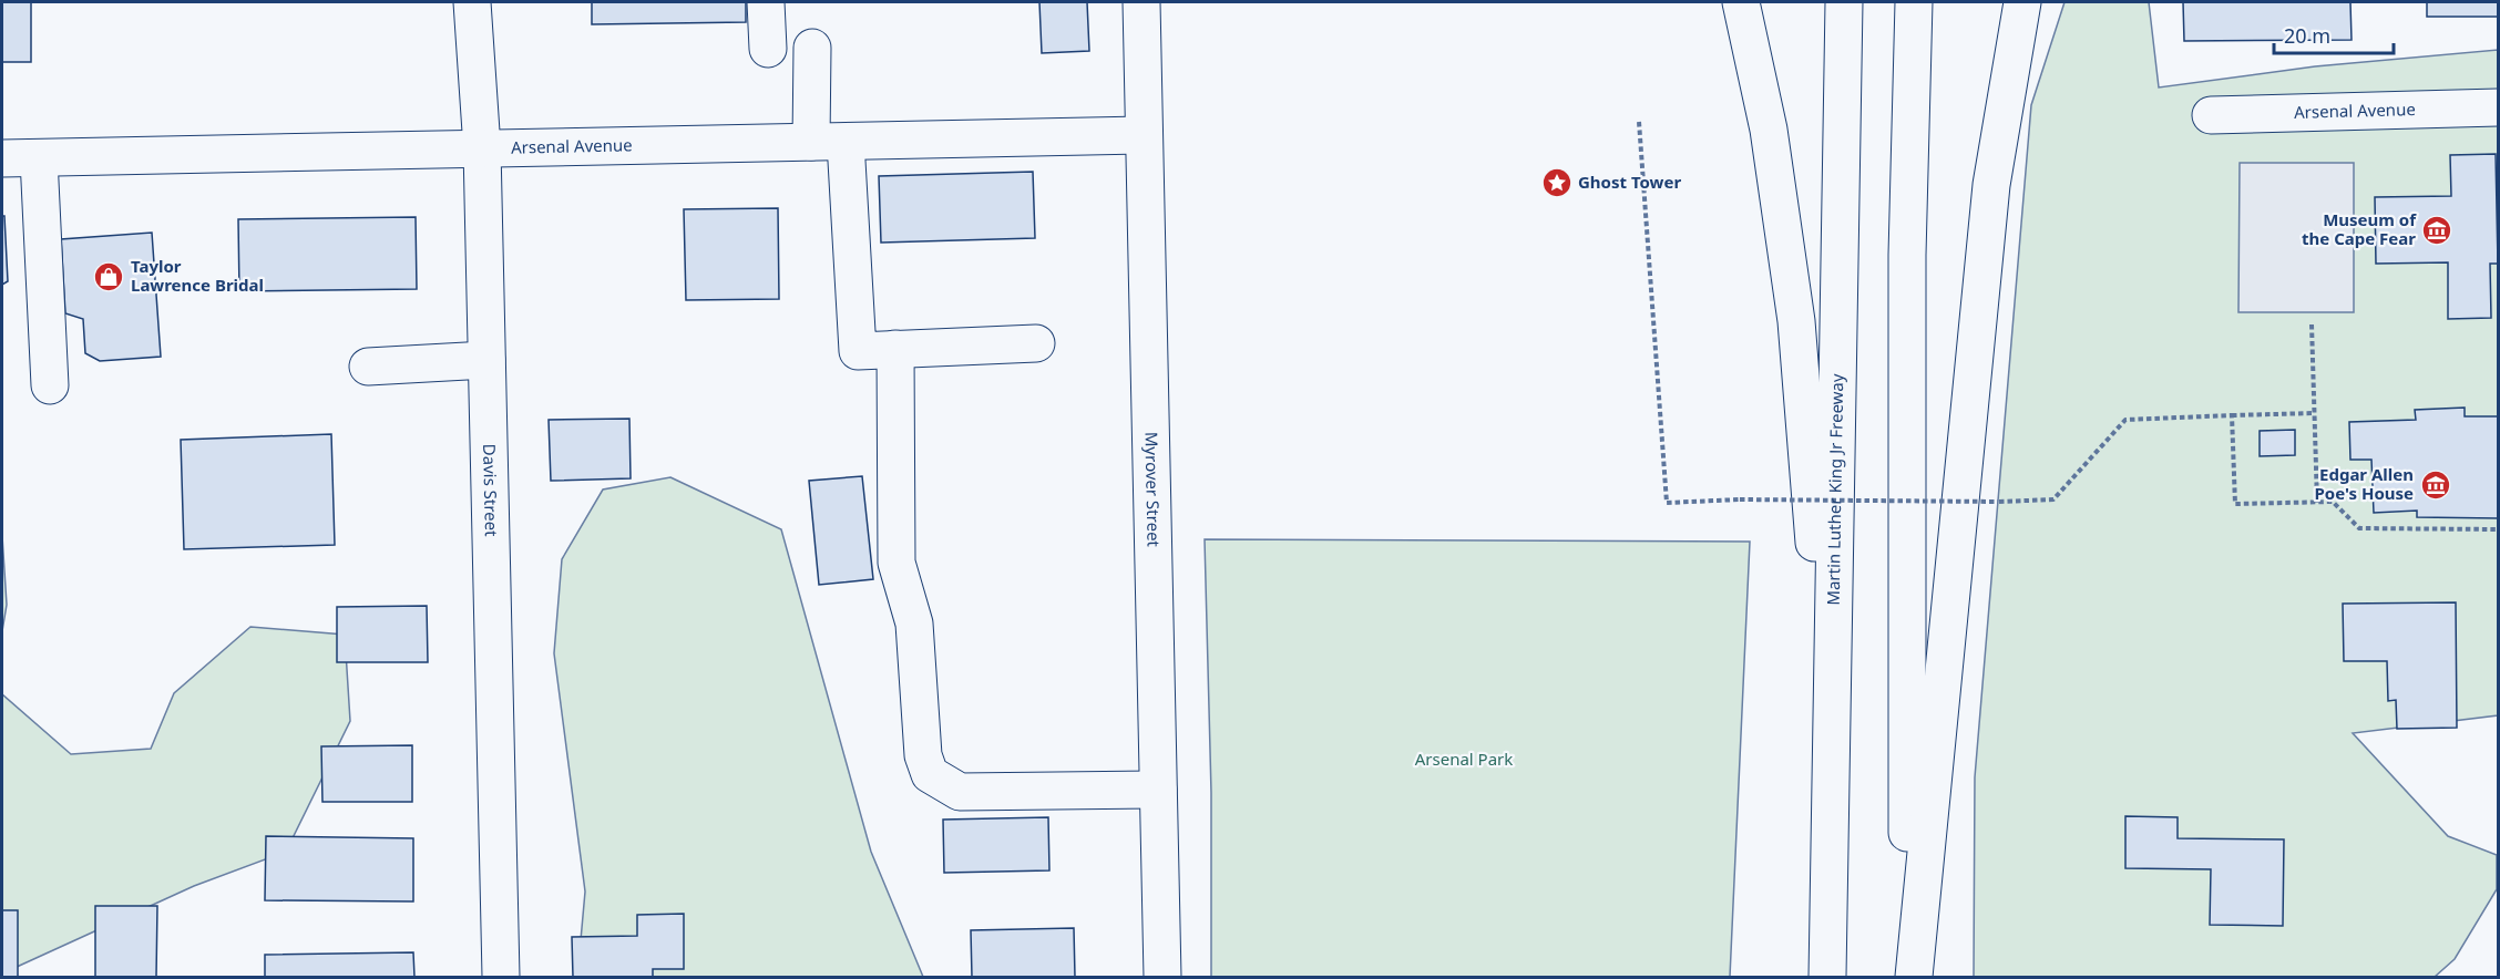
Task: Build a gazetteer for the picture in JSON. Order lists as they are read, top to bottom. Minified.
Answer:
{"streets":{"main road":["Arsenal Avenue","Davis Street","Myrover Street","Martin Luther King Jr Freeway"]},"crossings":[["Arsenal Avenue","Davis Street"],["Arsenal Avenue","Myrover Street"]],"parks":["Arsenal Park"],"places":{"place":["Ghost Tower"],"museum":["Museum of the Cape Fear","Edgar Allen Poe's House"],"shop":["Taylor Lawrence Bridal"]},"scale_bar":"20 m"}
